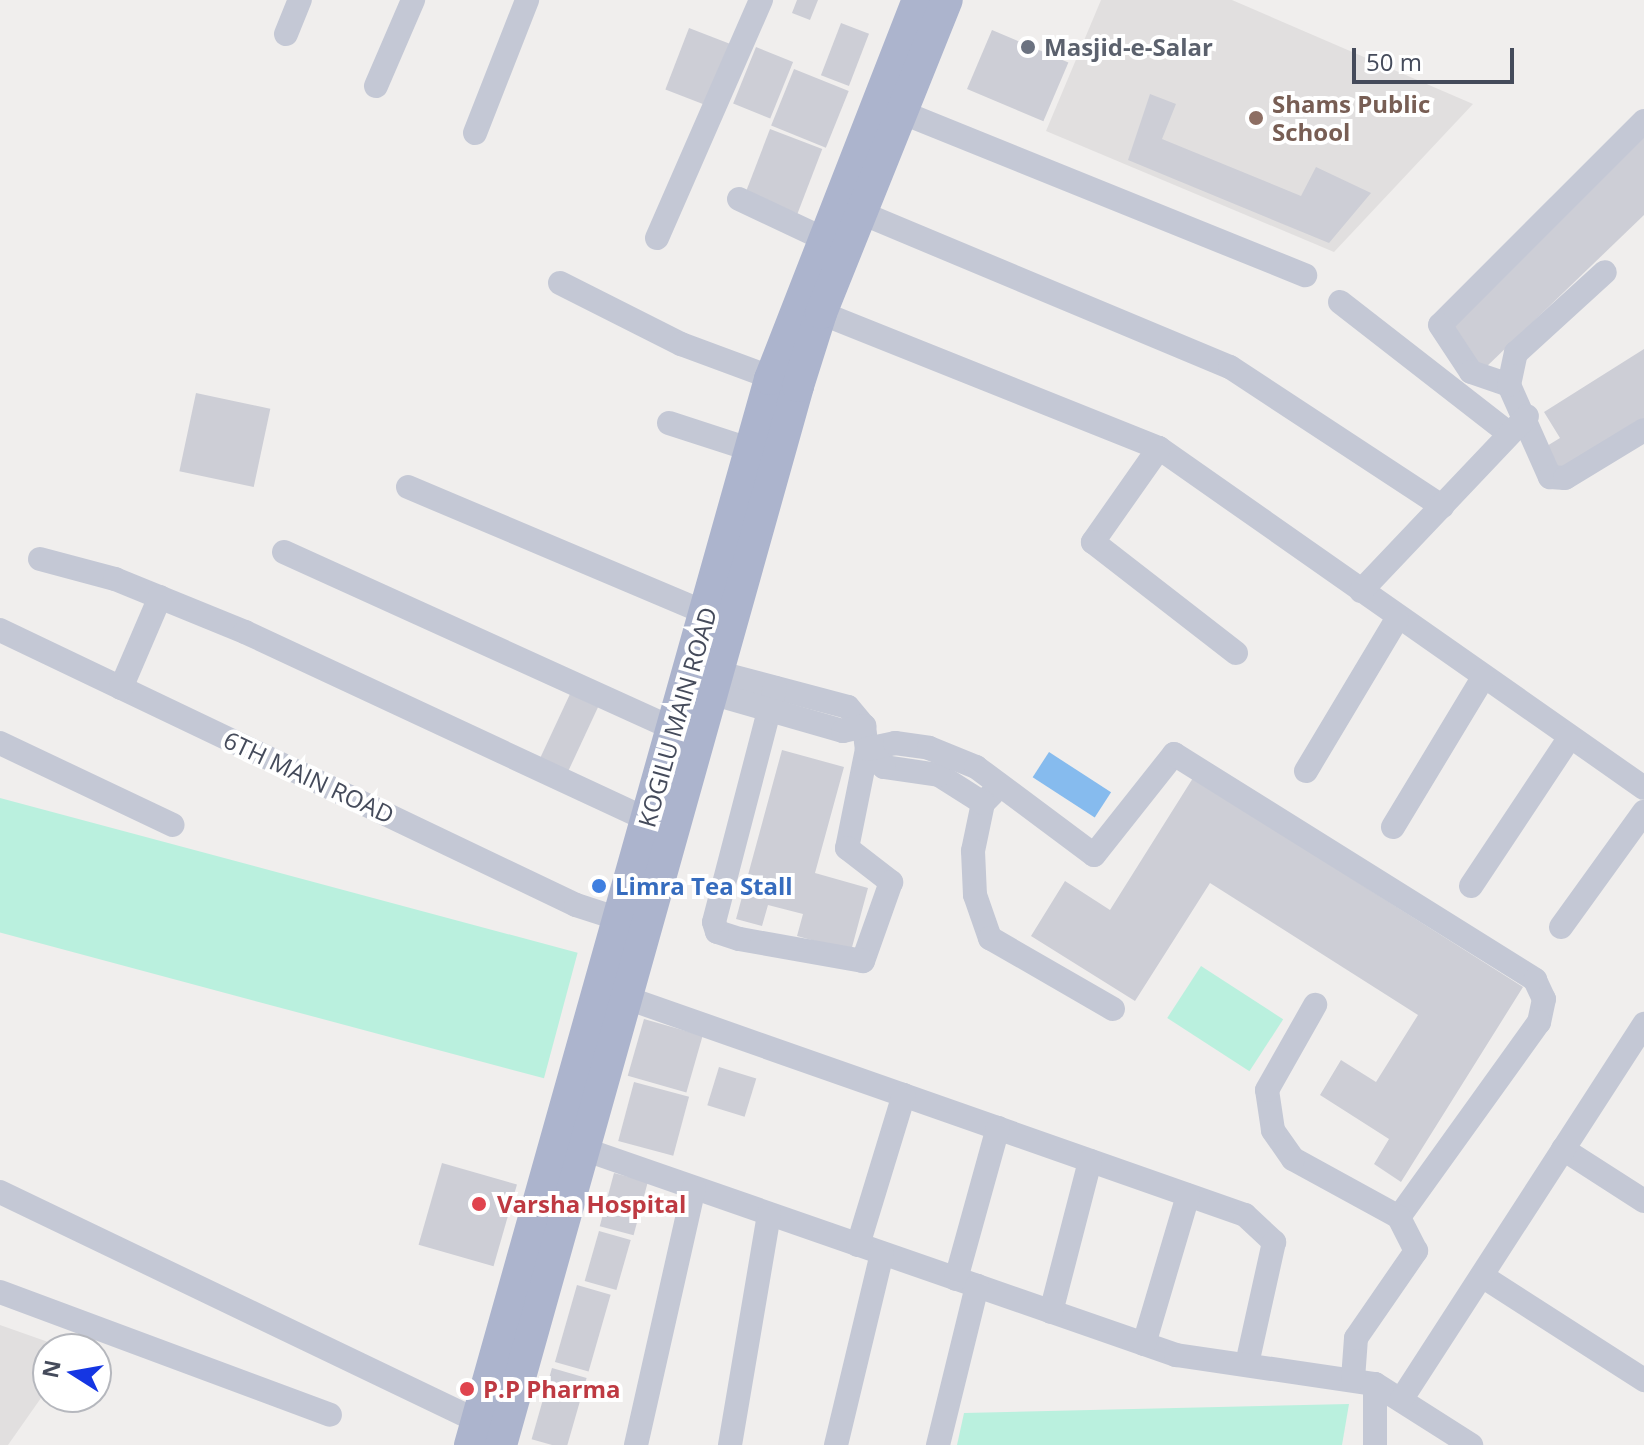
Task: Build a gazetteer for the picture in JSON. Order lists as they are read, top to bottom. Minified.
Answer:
{"streets":{"main road":["KOGILU MAIN ROAD"],"street":["6TH MAIN ROAD"]},"crossings":[["KOGILU MAIN ROAD","6TH MAIN ROAD"]],"places":["Masjid-e-Salar","Shams Public School","Limra Tea Stall","Varsha Hospital","P.P Pharma"],"scale_bar":"50 m","north":"left"}
